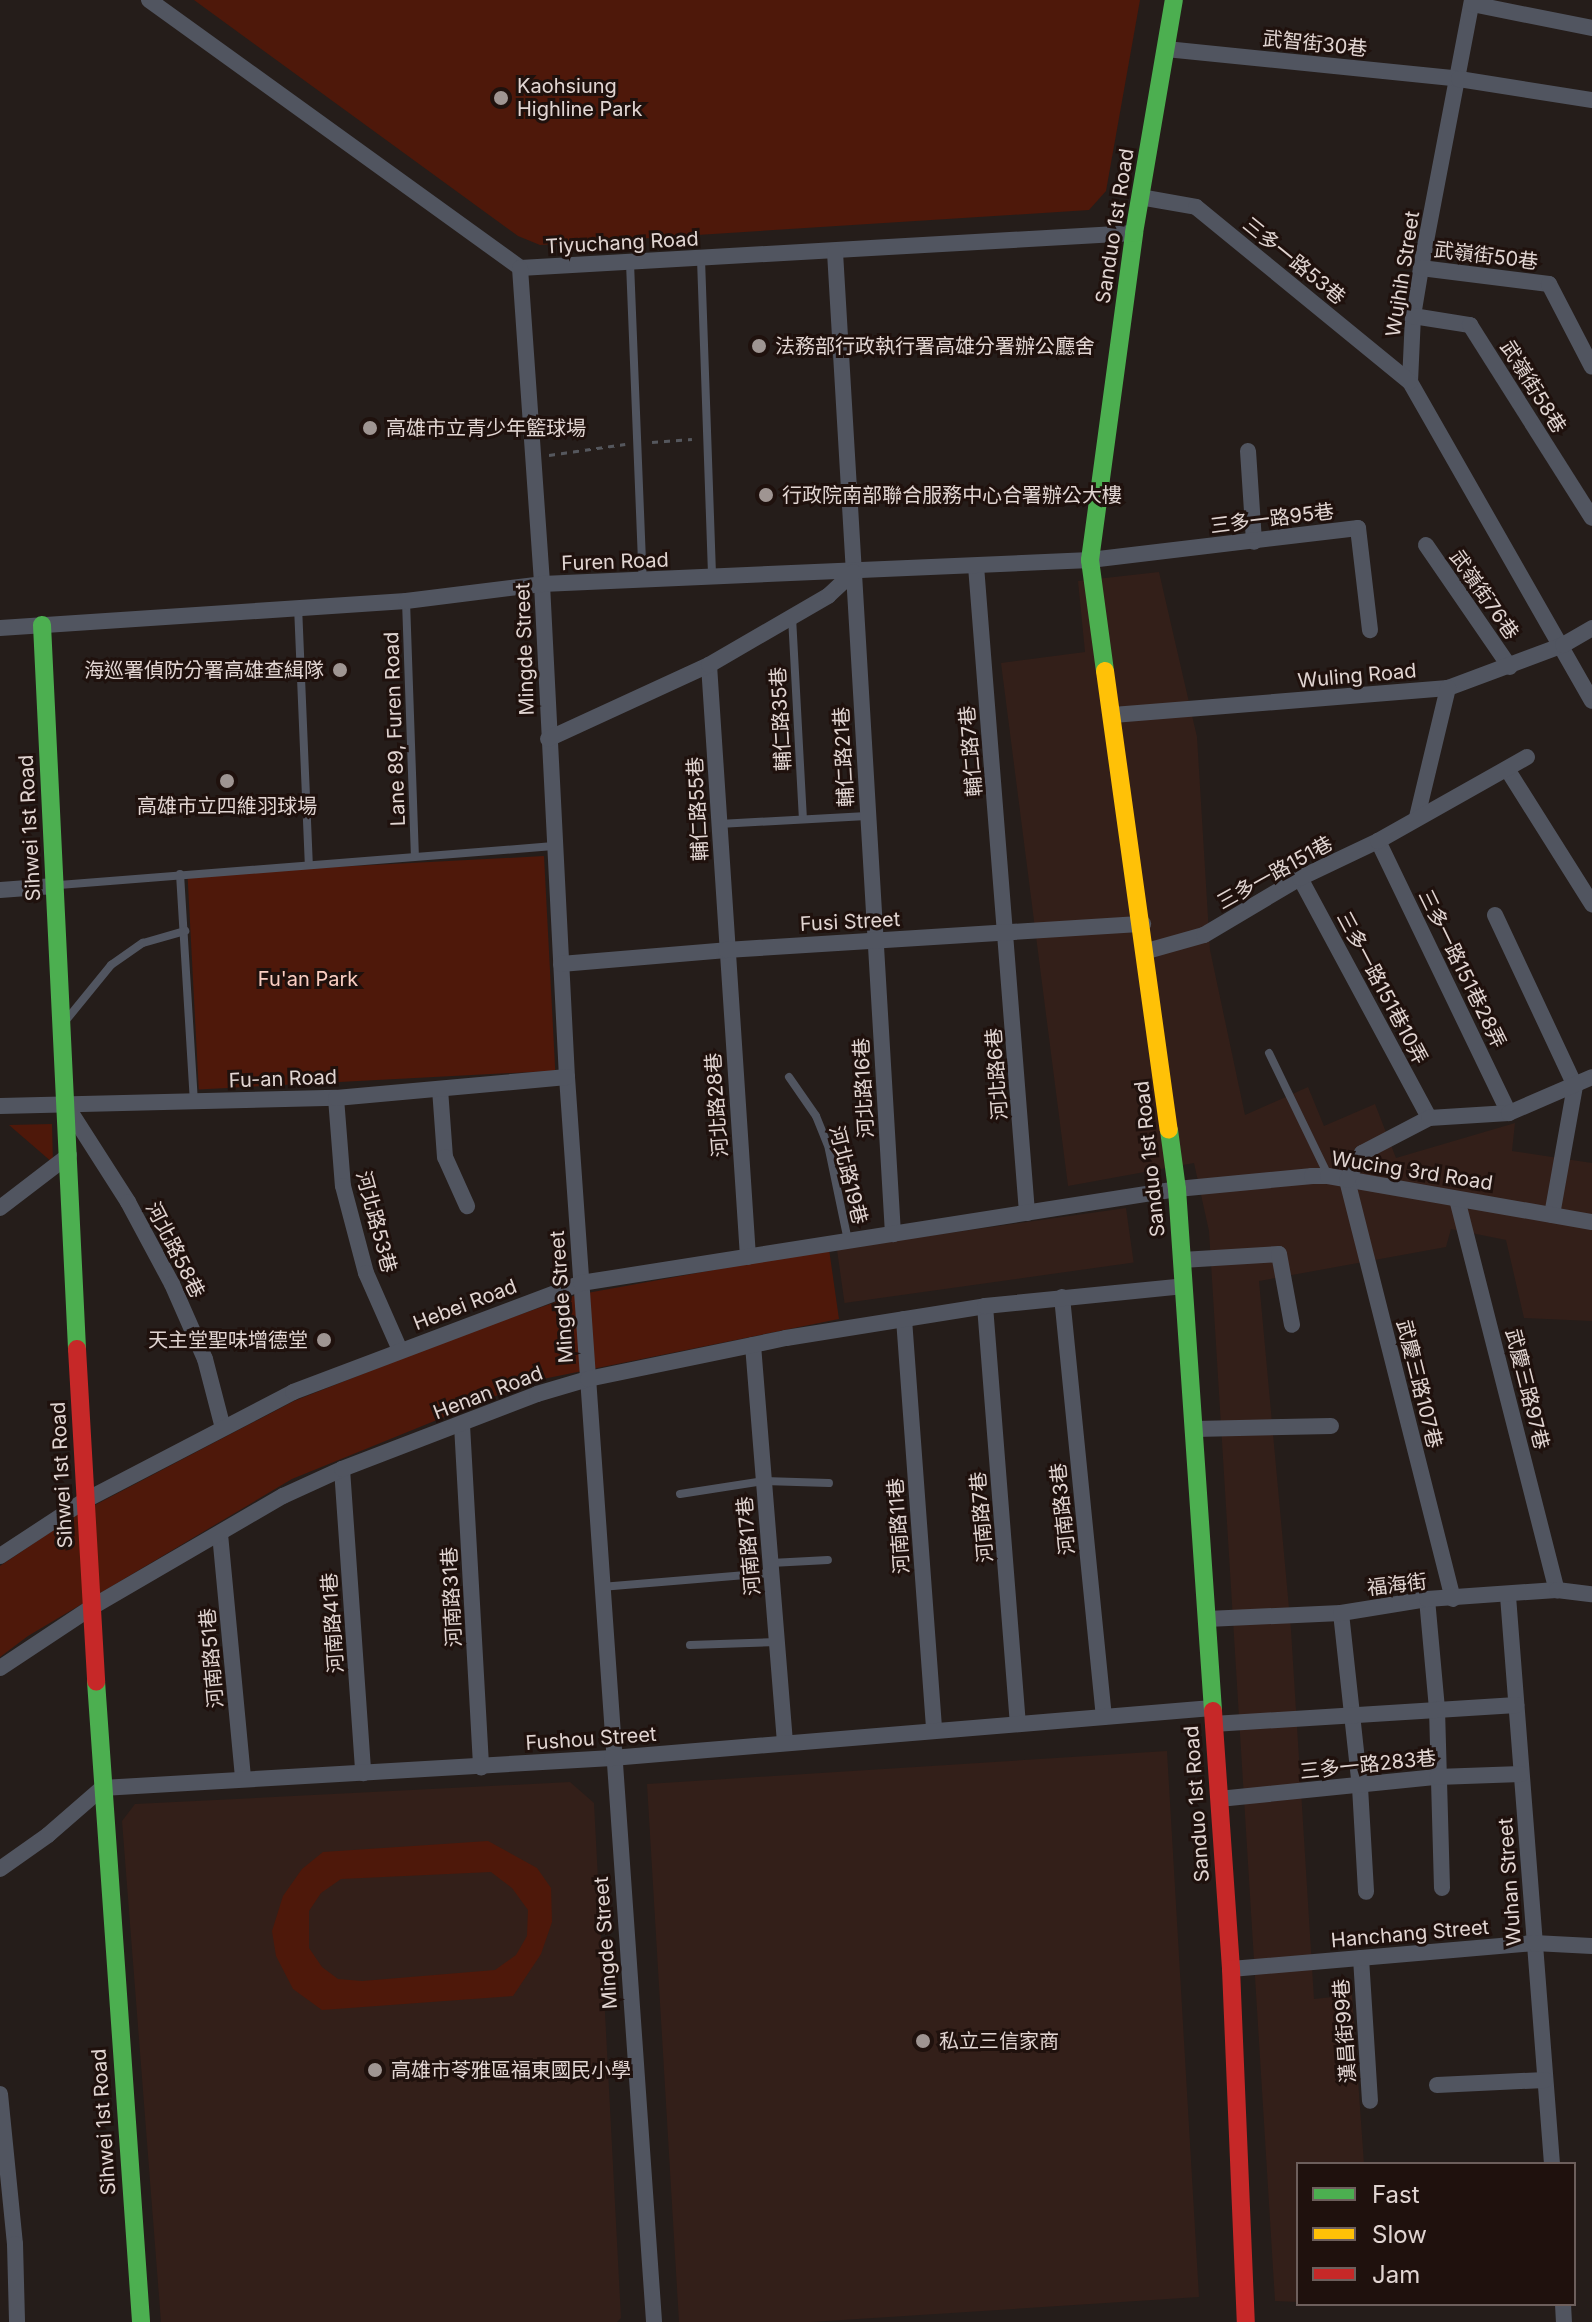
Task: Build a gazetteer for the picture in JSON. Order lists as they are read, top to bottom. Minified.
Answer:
{"streets":{"street":["武智街30巷","Sanduo 1st Road","Tiyuchang Road","武嶺街50巷","三多一路53巷","Wujhih Street","武嶺街58巷","三多一路95巷","Furen Road","武嶺街76巷","Mingde Street","Wuling Road","輔仁路7巷","輔仁路21巷","輔仁路55巷","Sihwei 1st Road","三多一路151巷","Fusi Street","三多一路151巷28弄","三多一路151巷10弄","河北路6巷","Fu-an Road","河北路16巷","河北路28巷","Wucing 3rd Road","河北路53巷","河北路58巷","Hebei Road","武慶三路107巷","武慶三路97巷","Henan Road","河南路3巷","河南路7巷","河南路11巷","河南路17巷","福海街","河南路31巷","河南路41巷","河南路51巷","Fushou Street","三多一路283巷","Wuhan Street","Hanchang Street","漢昌街99巷"],"lane":["輔仁路35巷","Lane 89, Furen Road","河北路19巷"]},"crossings":[["武智街30巷","Sanduo 1st Road"],["武智街30巷","Wujhih Street"],["Sanduo 1st Road","Tiyuchang Road"],["Sanduo 1st Road","三多一路53巷"],["Sanduo 1st Road","三多一路95巷"],["Sanduo 1st Road","Furen Road"],["Sanduo 1st Road","Wuling Road"],["Sanduo 1st Road","三多一路151巷"],["Sanduo 1st Road","Fusi Street"],["Sanduo 1st Road","Wucing 3rd Road"],["Sanduo 1st Road","Hebei Road"],["Sanduo 1st Road","Henan Road"],["Sanduo 1st Road","福海街"],["Sanduo 1st Road","Fushou Street"],["Sanduo 1st Road","三多一路283巷"],["Sanduo 1st Road","Hanchang Street"],["Tiyuchang Road","Mingde Street"],["Tiyuchang Road","輔仁路21巷"],["武嶺街50巷","Wujhih Street"],["三多一路53巷","Wujhih Street"],["Wujhih Street","武嶺街58巷"],["三多一路95巷","Furen Road"],["Furen Road","Mingde Street"],["Furen Road","Lane 89, Furen Road"],["Furen Road","輔仁路7巷"],["Furen Road","輔仁路21巷"],["Furen Road","Sihwei 1st Road"],["武嶺街76巷","Wuling Road"],["Mingde Street","Fusi Street"],["Mingde Street","Fu-an Road"],["Mingde Street","Hebei Road"],["Mingde Street","Henan Road"],["Mingde Street","Fushou Street"],["輔仁路7巷","Fusi Street"],["輔仁路7巷","河北路6巷"],["輔仁路21巷","Fusi Street"],["輔仁路21巷","河北路16巷"],["輔仁路55巷","Fusi Street"],["輔仁路55巷","河北路28巷"],["Sihwei 1st Road","Fu-an Road"],["Sihwei 1st Road","河北路58巷"],["Sihwei 1st Road","Hebei Road"],["Sihwei 1st Road","Henan Road"],["Sihwei 1st Road","Fushou Street"],["三多一路151巷","三多一路151巷28弄"],["三多一路151巷","三多一路151巷10弄"],["Fusi Street","河北路6巷"],["Fusi Street","河北路16巷"],["Fusi Street","河北路28巷"],["河北路6巷","Hebei Road"],["Fu-an Road","河北路53巷"],["Fu-an Road","河北路58巷"],["河北路16巷","Hebei Road"],["河北路28巷","Hebei Road"],["Wucing 3rd Road","Hebei Road"],["Wucing 3rd Road","武慶三路107巷"],["Wucing 3rd Road","武慶三路97巷"],["河北路19巷","Hebei Road"],["河北路53巷","Hebei Road"],["河北路58巷","Hebei Road"],["武慶三路107巷","福海街"],["武慶三路97巷","福海街"],["Henan Road","河南路3巷"],["Henan Road","河南路7巷"],["Henan Road","河南路11巷"],["Henan Road","河南路17巷"],["Henan Road","河南路31巷"],["Henan Road","河南路41巷"],["Henan Road","河南路51巷"],["河南路3巷","Fushou Street"],["河南路7巷","Fushou Street"],["河南路11巷","Fushou Street"],["河南路17巷","Fushou Street"],["福海街","Wuhan Street"],["河南路31巷","Fushou Street"],["河南路41巷","Fushou Street"],["河南路51巷","Fushou Street"],["Fushou Street","Wuhan Street"],["三多一路283巷","Wuhan Street"],["Wuhan Street","Hanchang Street"],["Hanchang Street","漢昌街99巷"]],"parks":["Fu'an Park"],"places":["Kaohsiung Highline Park","法務部行政執行署高雄分署辦公廳舍","高雄市立青少年籃球場","行政院南部聯合服務中心合署辦公大樓","海巡署偵防分署高雄查緝隊","高雄市立四維羽球場","天主堂聖味增德堂","私立三信家商","高雄市苓雅區福東國民小學"],"legend":["Fast","Slow","Jam"]}
